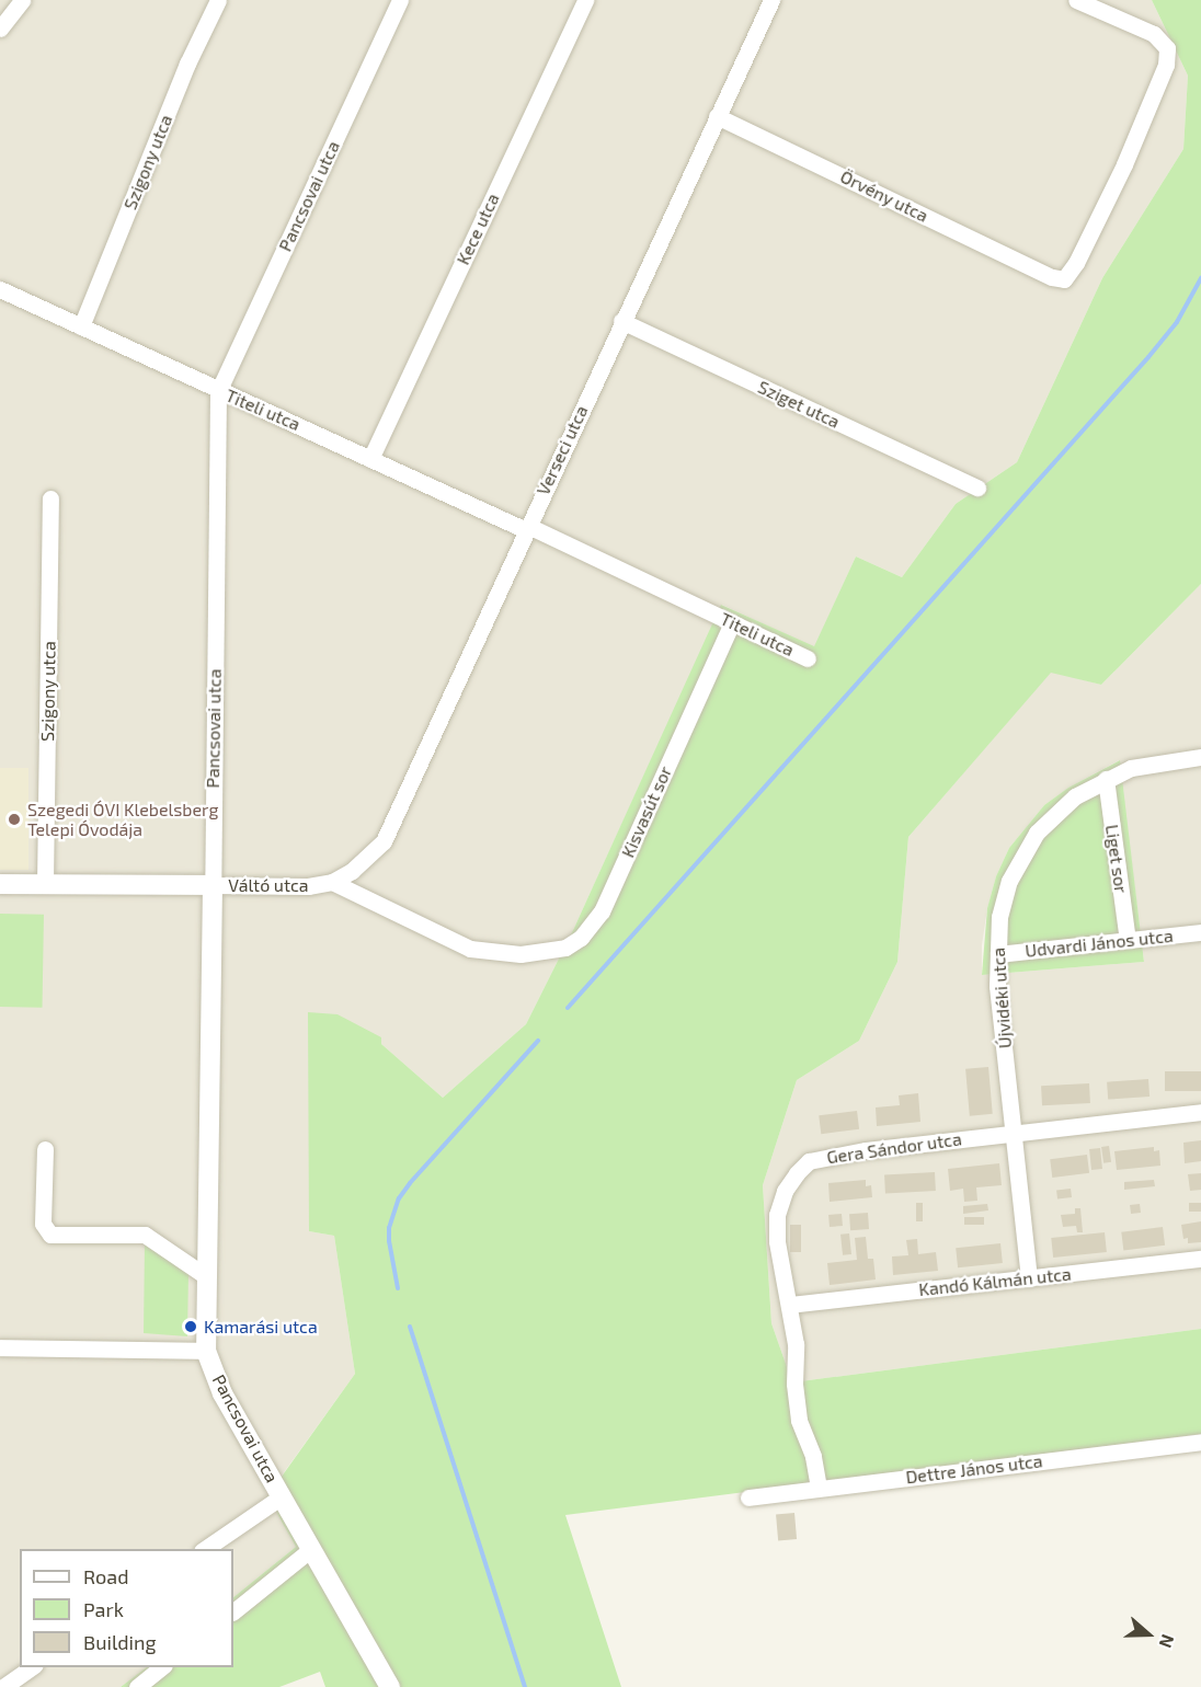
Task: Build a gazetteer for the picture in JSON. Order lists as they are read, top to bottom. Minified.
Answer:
{"streets":{"street":["Szigony utca","Pancsovai utca","Örvény utca","Kece utca","Sziget utca","Titeli utca","Verseci utca","Kisvasút sor","Liget sor","Váltó utca","Udvardi János utca","Újvidéki utca","Gera Sándor utca","Kandó Kálmán utca","Dettre János utca"]},"crossings":[["Szigony utca","Titeli utca"],["Szigony utca","Váltó utca"],["Pancsovai utca","Titeli utca"],["Pancsovai utca","Váltó utca"],["Örvény utca","Verseci utca"],["Kece utca","Titeli utca"],["Sziget utca","Verseci utca"],["Titeli utca","Verseci utca"],["Titeli utca","Kisvasút sor"],["Verseci utca","Váltó utca"],["Kisvasút sor","Váltó utca"],["Liget sor","Udvardi János utca"],["Liget sor","Újvidéki utca"],["Udvardi János utca","Újvidéki utca"],["Újvidéki utca","Gera Sándor utca"],["Újvidéki utca","Kandó Kálmán utca"],["Gera Sándor utca","Kandó Kálmán utca"],["Gera Sándor utca","Dettre János utca"]],"places":["Szegedi ÓVI Klebelsberg Telepi Óvodája","Kamarási utca"],"legend":["Road","Park","Building"],"north":"right"}
